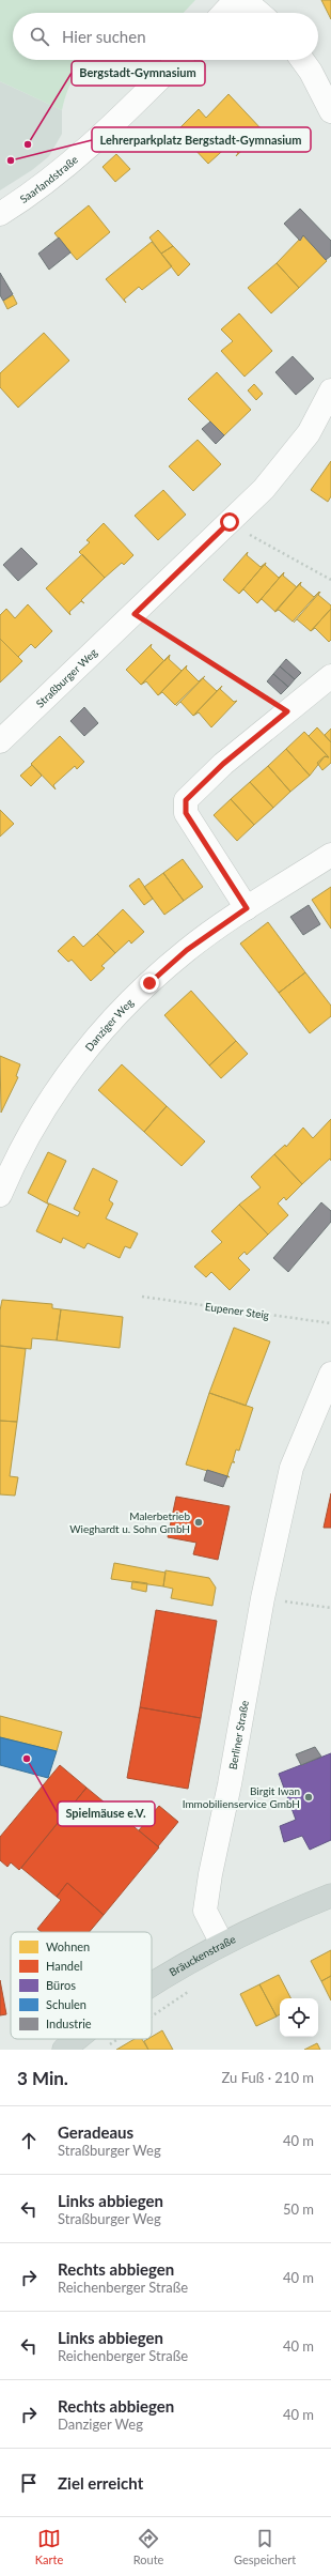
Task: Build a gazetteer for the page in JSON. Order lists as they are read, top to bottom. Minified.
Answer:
{"streets":{"main road":["Bräuckenstraße"],"street":["Saarlandstraße","Straßburger Weg","Danziger Weg","Berliner Straße"],"path":["Eupener Steig"]},"crossings":[["Berliner Straße","Bräuckenstraße"]],"places":["Bergstadt-Gymnasium","Lehrerparkplatz Bergstadt-Gymnasium","Malerbetrieb Wieghardt u. Sohn GmbH","Spielmäuse e.V.","Birgit Iwan Immobilienservice GmbH"],"legend":["Wohnen","Handel","Büros","Schulen","Industrie"],"page":{"search":"Hier suchen","heading":["3 Min.","Zu Fuß · 210 m"],"list":[["Geradeaus","Straßburger Weg","40 m"],["Links abbiegen","Straßburger Weg","50 m"],["Rechts abbiegen","Reichenberger Straße","40 m"],["Links abbiegen","Reichenberger Straße","40 m"],["Rechts abbiegen","Danziger Weg","40 m"],"Ziel erreicht"],"nav":["Karte","Route","Gespeichert"]}}
